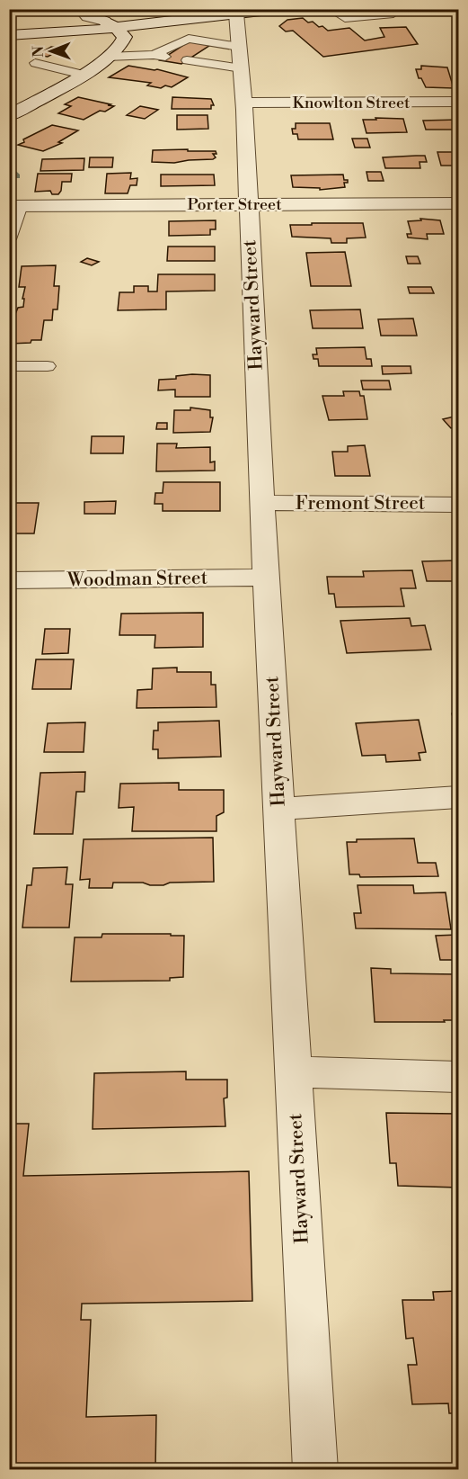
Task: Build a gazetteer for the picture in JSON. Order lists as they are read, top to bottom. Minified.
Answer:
{"streets":{"street":["Knowlton Street","Porter Street","Hayward Street","Fremont Street","Woodman Street"]},"crossings":[["Knowlton Street","Hayward Street"],["Porter Street","Hayward Street"],["Hayward Street","Fremont Street"],["Hayward Street","Woodman Street"]],"north":"left"}
